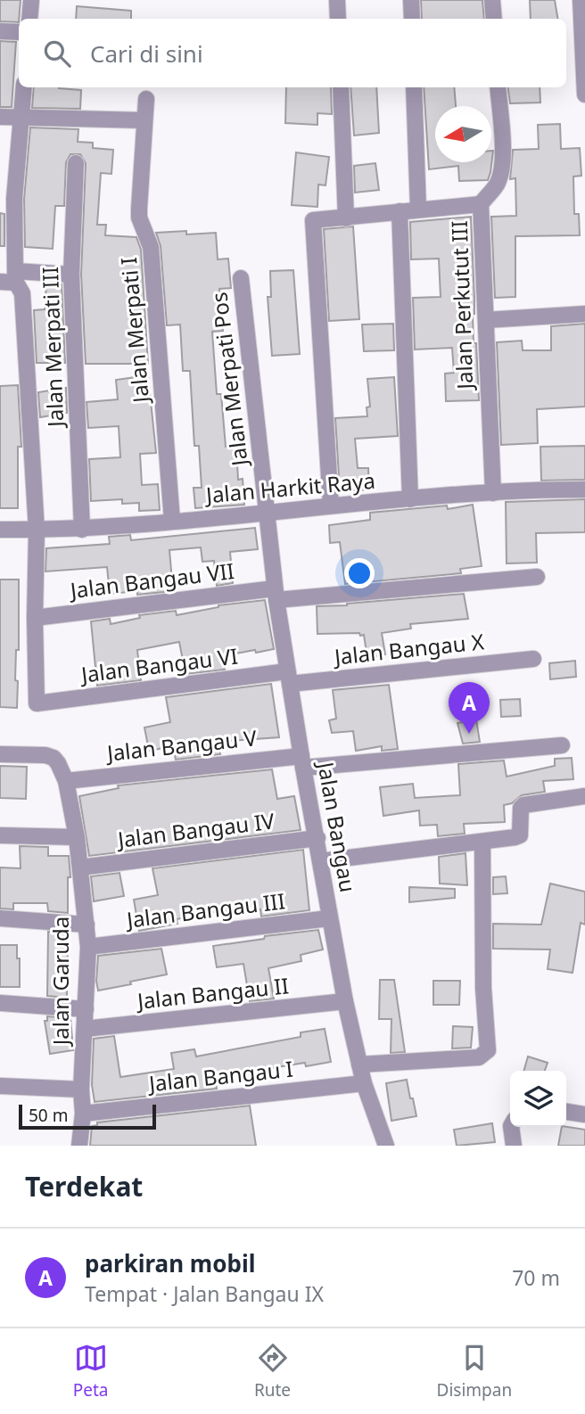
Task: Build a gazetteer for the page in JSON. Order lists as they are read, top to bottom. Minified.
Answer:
{"streets":{"street":["Jalan Perkutut III","Jalan Merpati I","Jalan Merpati III","Jalan Merpati Pos","Jalan Harkit Raya","Jalan Bangau VII","Jalan Bangau X","Jalan Bangau VI","Jalan Bangau V","Jalan Bangau","Jalan Bangau IV","Jalan Bangau III","Jalan Garuda","Jalan Bangau II","Jalan Bangau I"]},"crossings":[["Jalan Perkutut III","Jalan Harkit Raya"],["Jalan Merpati I","Jalan Harkit Raya"],["Jalan Merpati III","Jalan Harkit Raya"],["Jalan Merpati Pos","Jalan Harkit Raya"],["Jalan Merpati Pos","Jalan Bangau"],["Jalan Harkit Raya","Jalan Bangau"],["Jalan Bangau VII","Jalan Bangau VI"],["Jalan Bangau VII","Jalan Bangau"],["Jalan Bangau X","Jalan Bangau VI"],["Jalan Bangau X","Jalan Bangau"],["Jalan Bangau VI","Jalan Bangau"],["Jalan Bangau V","Jalan Bangau"],["Jalan Bangau V","Jalan Garuda"],["Jalan Bangau","Jalan Bangau IV"],["Jalan Bangau","Jalan Bangau III"],["Jalan Bangau","Jalan Bangau II"],["Jalan Bangau","Jalan Bangau I"],["Jalan Bangau IV","Jalan Garuda"],["Jalan Bangau III","Jalan Garuda"],["Jalan Garuda","Jalan Bangau II"],["Jalan Garuda","Jalan Bangau I"]],"scale_bar":"50 m","north":"left","page":{"search":"Cari di sini","pins":"A","scale":"50 m","heading":"Terdekat","list":[{"mark":"A","name":"parkiran mobil","note":"Tempat · Jalan Bangau IX","value":"70 m"}],"nav":["Peta","Rute","Disimpan"]}}
